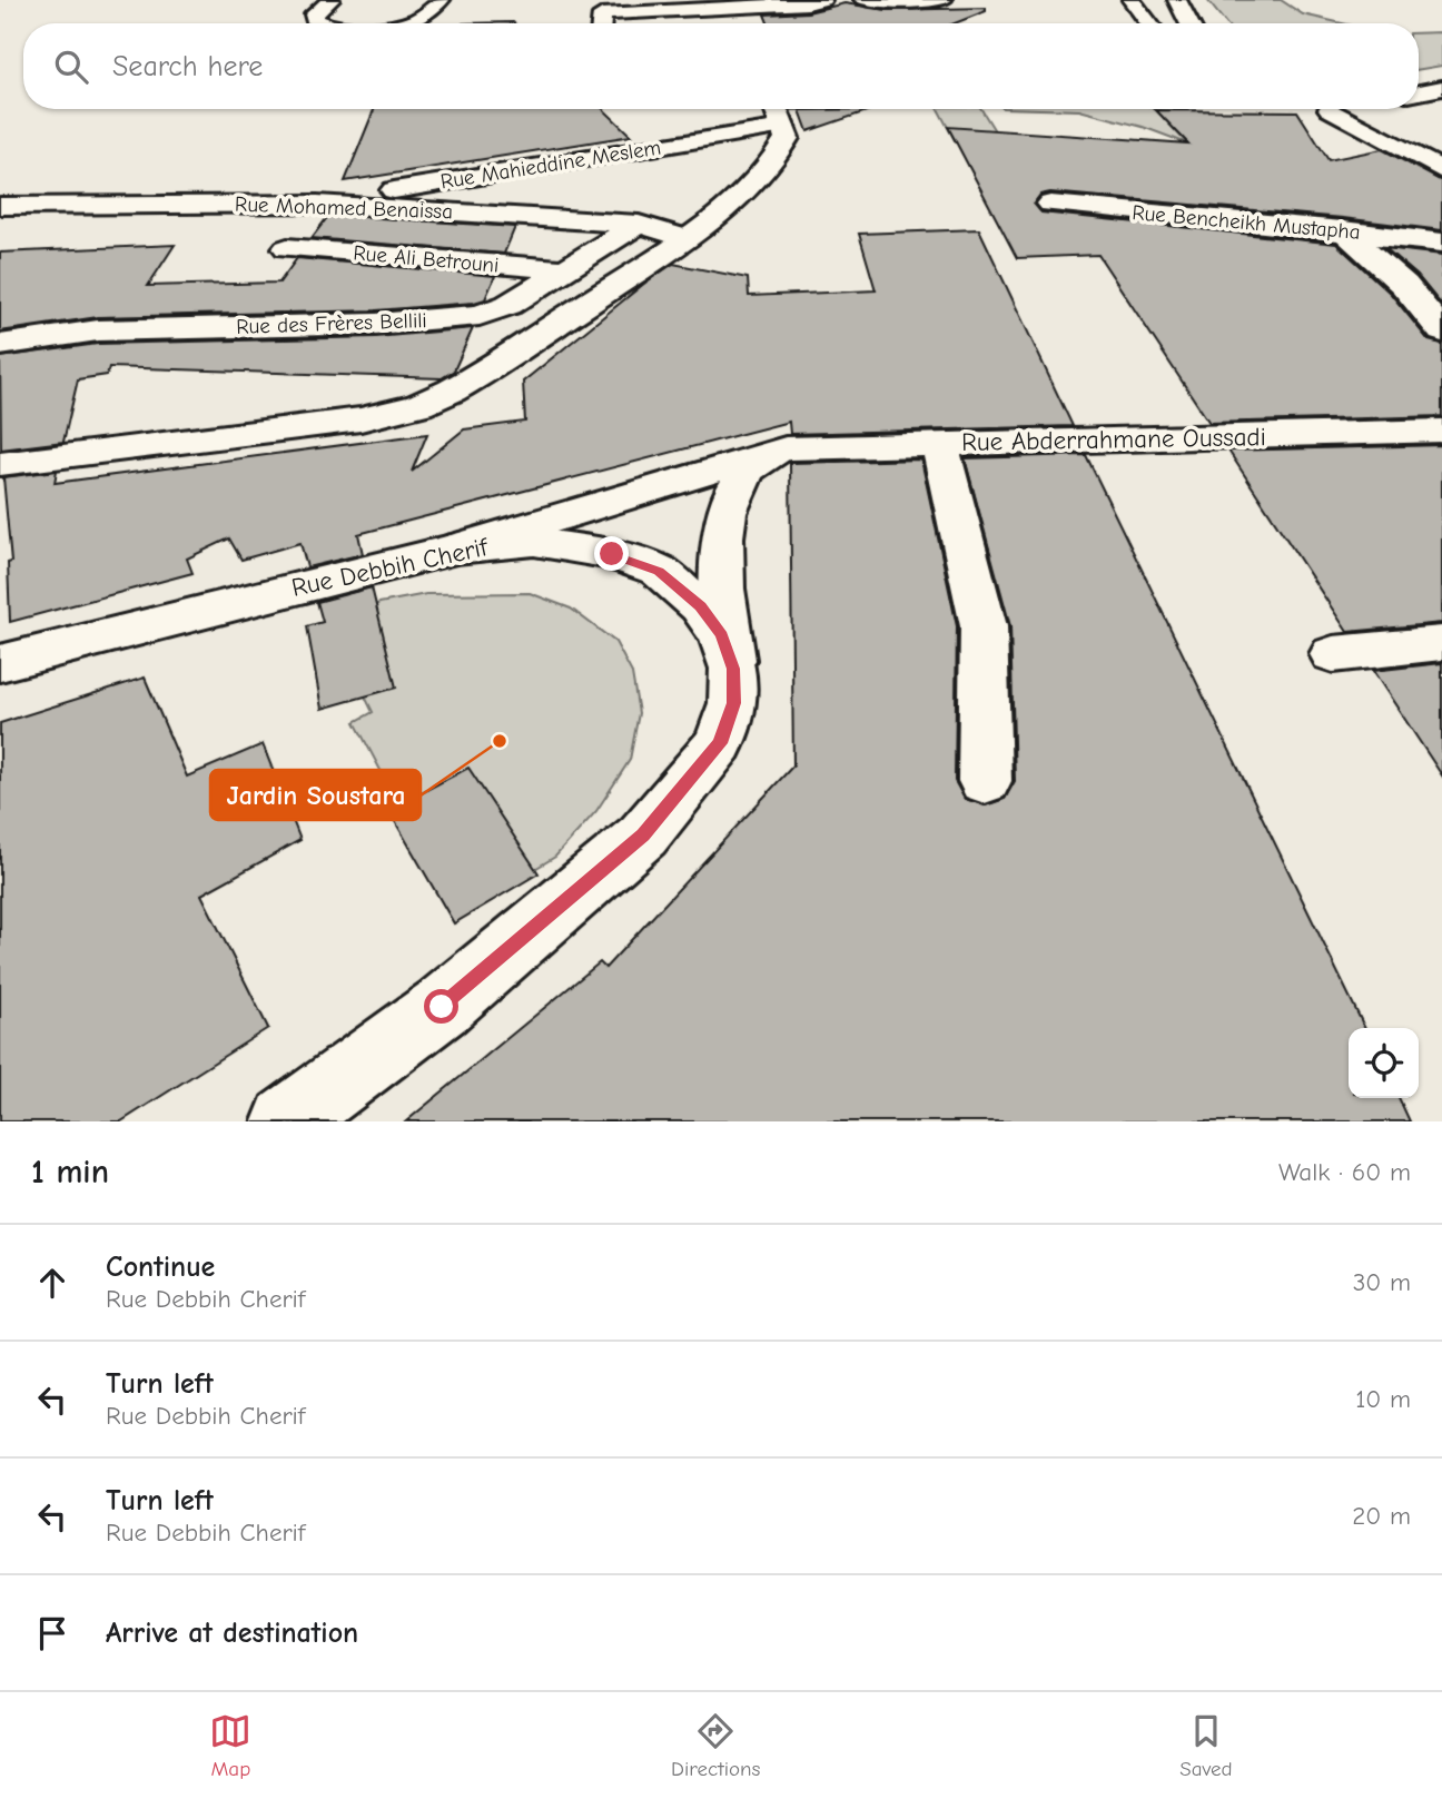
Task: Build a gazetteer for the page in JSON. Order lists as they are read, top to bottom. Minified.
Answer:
{"streets":{"street":["Rue Mahieddine Meslem","Rue Mohamed Benaissa","Rue Bencheikh Mustapha","Rue Ali Betrouni","Rue des Frères Bellili","Rue Abderrahmane Oussadi","Rue Debbih Cherif"]},"crossings":[["Rue Mahieddine Meslem","Rue Mohamed Benaissa"],["Rue Mohamed Benaissa","Rue des Frères Bellili"],["Rue Ali Betrouni","Rue des Frères Bellili"],["Rue Abderrahmane Oussadi","Rue Debbih Cherif"]],"places":["Jardin Soustara"],"page":{"search":"Search here","heading":["1 min","Walk · 60 m"],"list":[["Continue","Rue Debbih Cherif","30 m"],["Turn left","Rue Debbih Cherif","10 m"],["Turn left","Rue Debbih Cherif","20 m"],"Arrive at destination"],"nav":["Map","Directions","Saved"]}}
